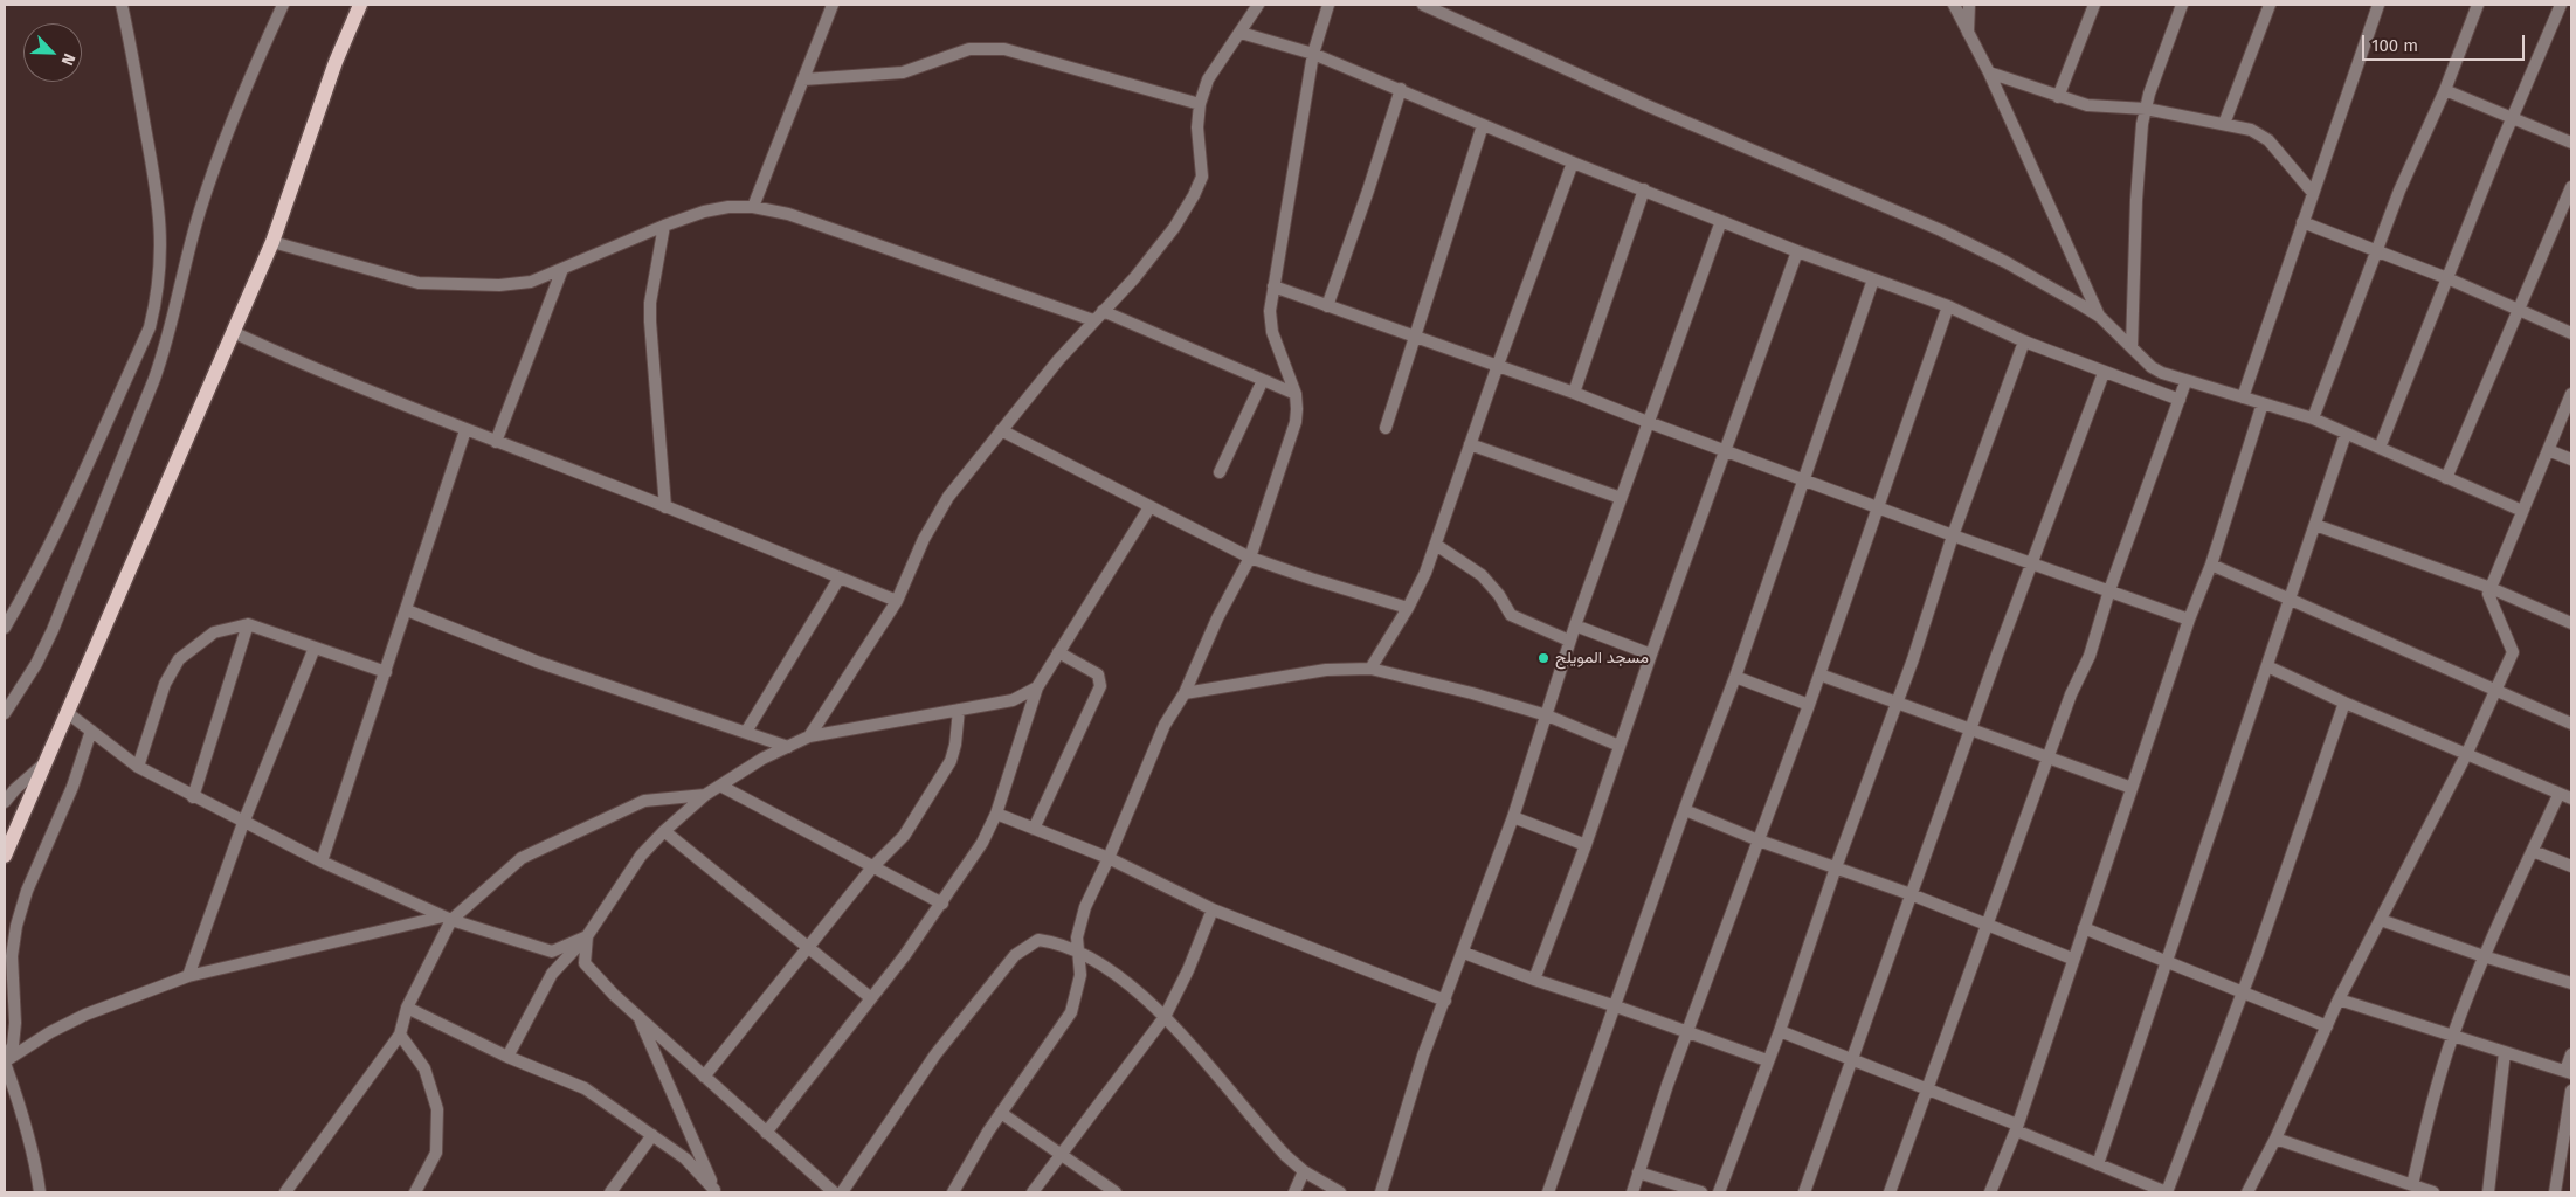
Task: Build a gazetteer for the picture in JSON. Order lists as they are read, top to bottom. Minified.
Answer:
{"places":["مسجد المويلح"],"scale_bar":"100 m","north":"bottom right"}
